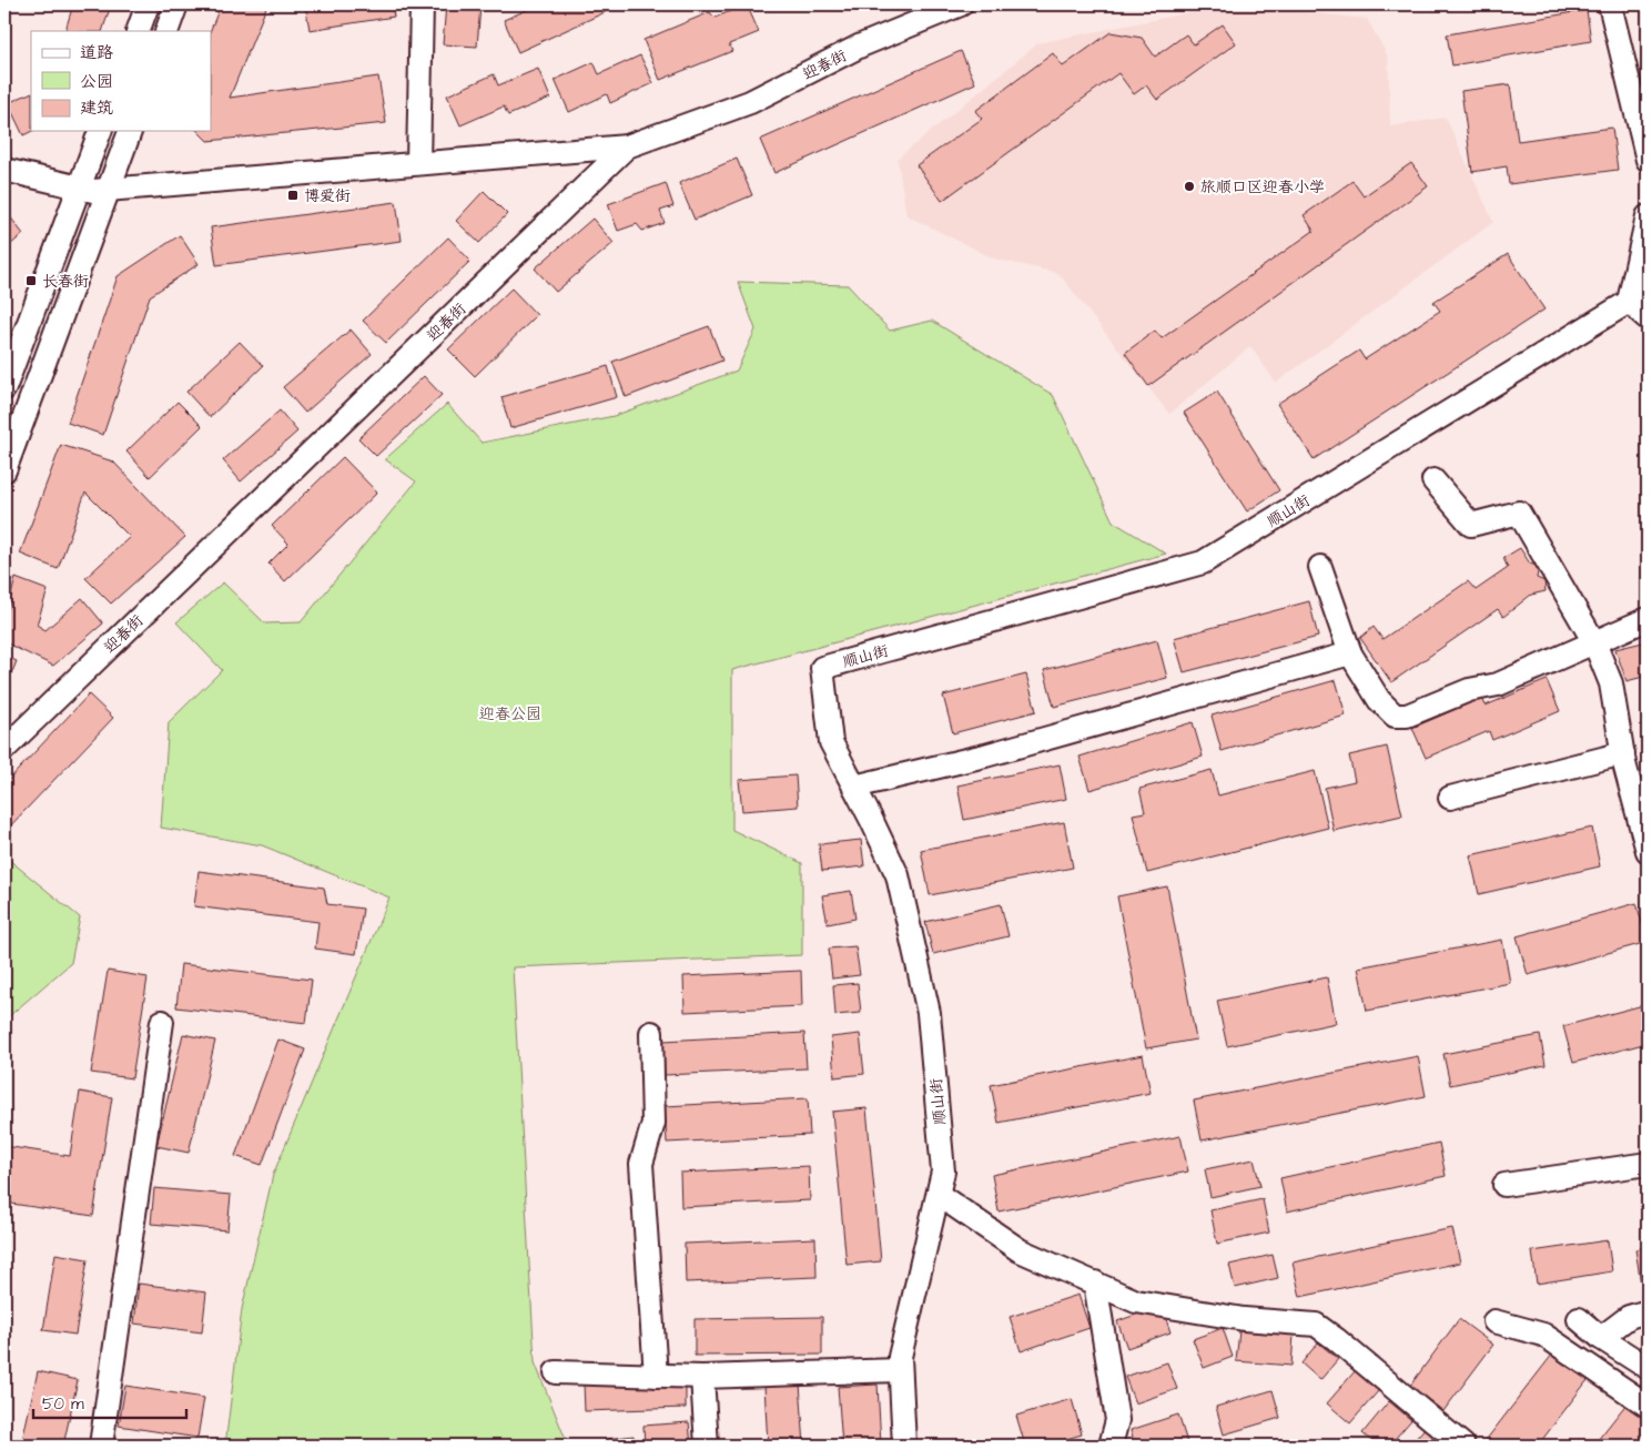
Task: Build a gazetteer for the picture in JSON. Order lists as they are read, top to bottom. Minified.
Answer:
{"streets":{"street":["迎春街","顺山街"]},"parks":["迎春公园"],"places":{"other":["旅顺口区迎春小学"],"transit":["博爱街","长春街"]},"legend":["道路","公园","建筑"],"scale_bar":"50 m"}
